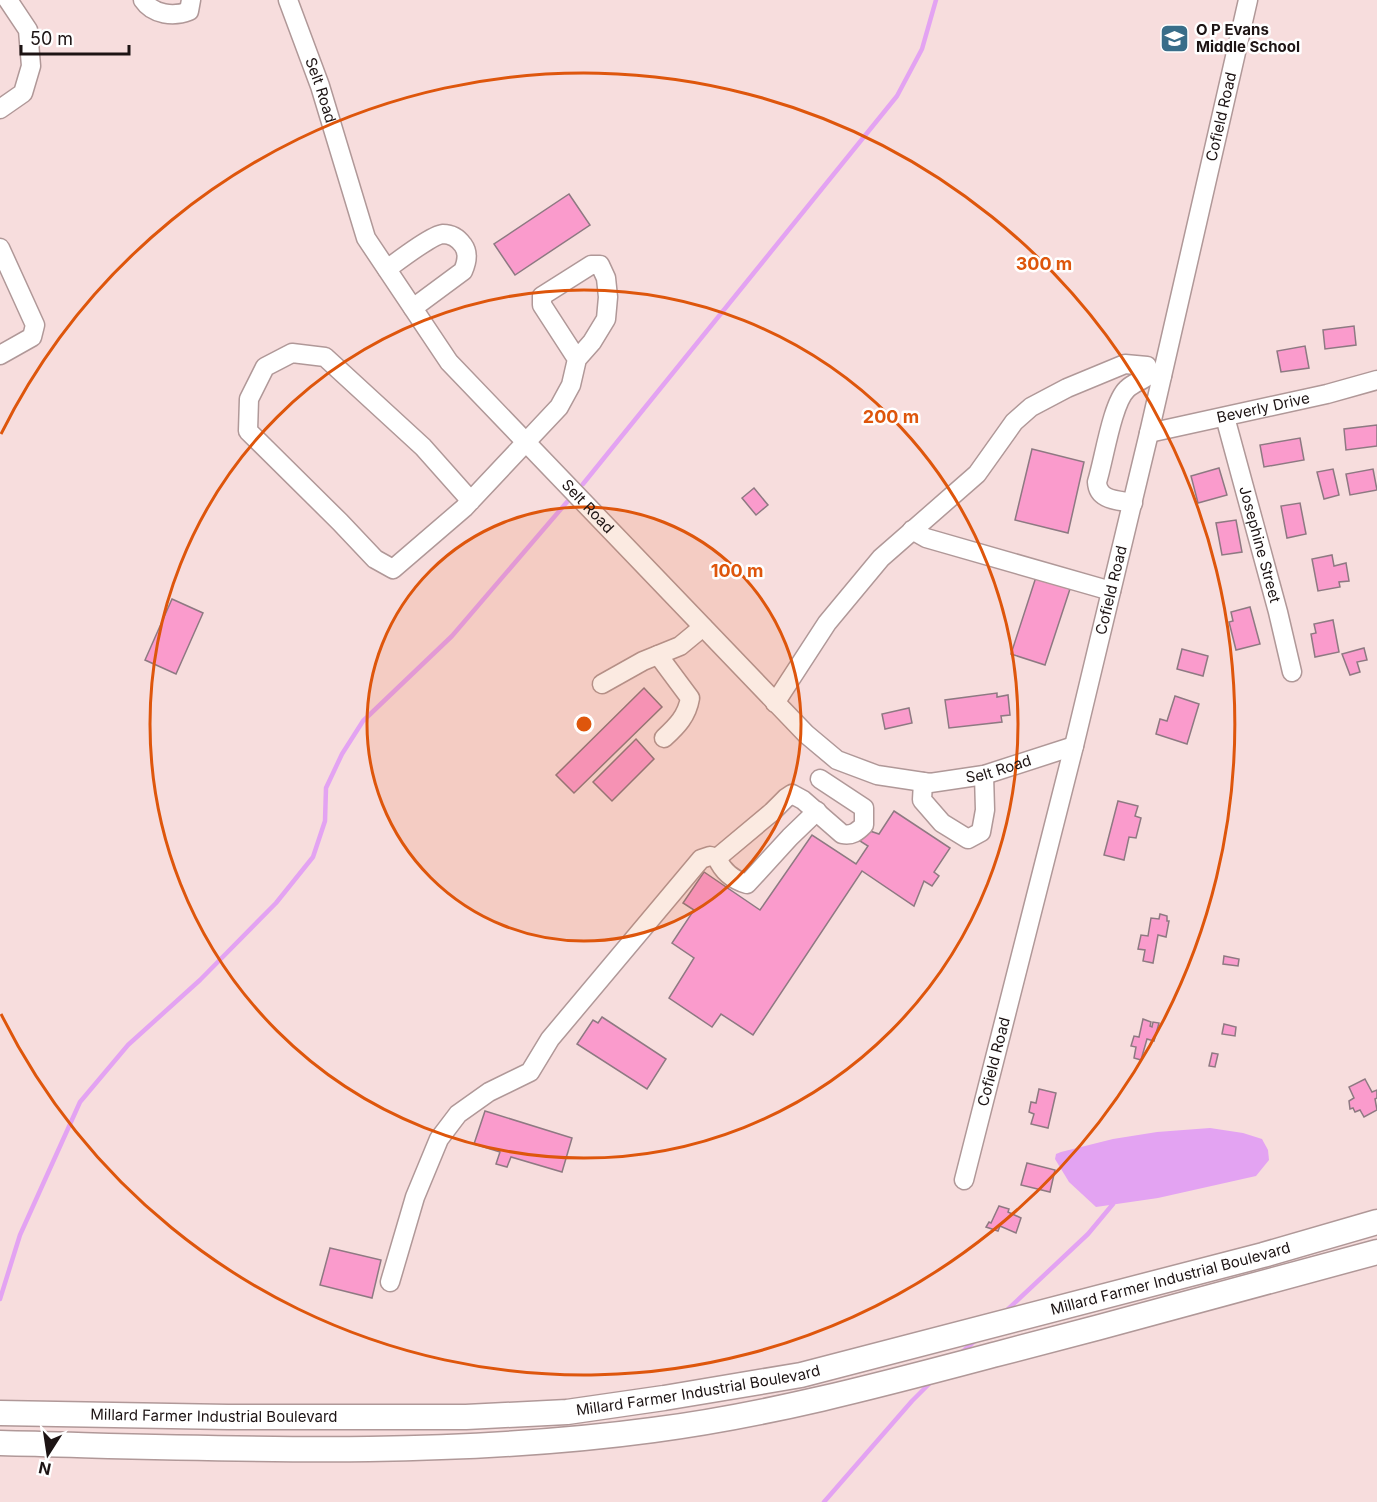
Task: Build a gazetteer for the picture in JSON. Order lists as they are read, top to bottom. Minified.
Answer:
{"streets":{"main road":["Millard Farmer Industrial Boulevard"],"street":["Selt Road","Cofield Road","Beverly Drive","Josephine Street"]},"crossings":[["Selt Road","Cofield Road"],["Cofield Road","Beverly Drive"],["Beverly Drive","Josephine Street"]],"places":{"school or university":["O P Evans Middle School"]},"scale_bar":"50 m","north":"bottom","rings":["300 m","200 m","100 m"]}
